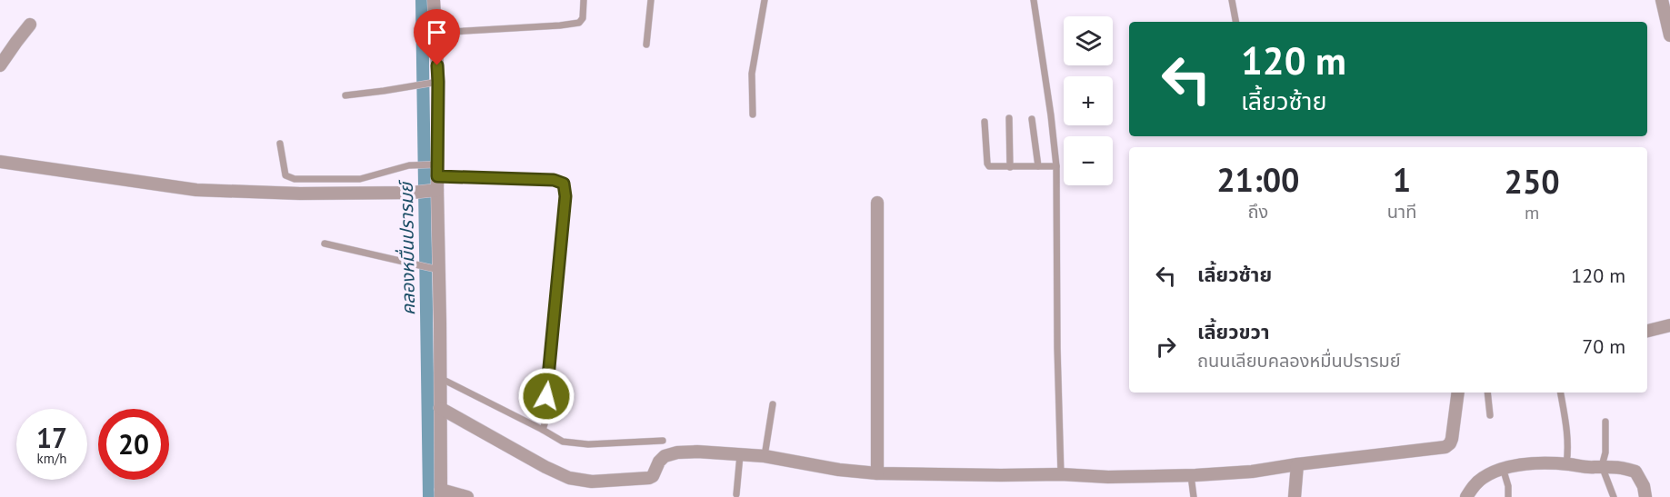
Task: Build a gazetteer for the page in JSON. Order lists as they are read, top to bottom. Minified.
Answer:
{"water":["คลองหมื่นปรารมย์"],"page":{"map_buttons":["+","−"],"turn":["120 m","เลี้ยวซ้าย"],"eta":["21:00","ถึง","1","นาที","250","m"],"list":[{"name":"เลี้ยวซ้าย","value":"120 m"},{"name":"เลี้ยวขวา","note":"ถนนเลียบคลองหมื่นปรารมย์","value":"70 m"}],"speed":"17 km/h","limit":"20"}}
